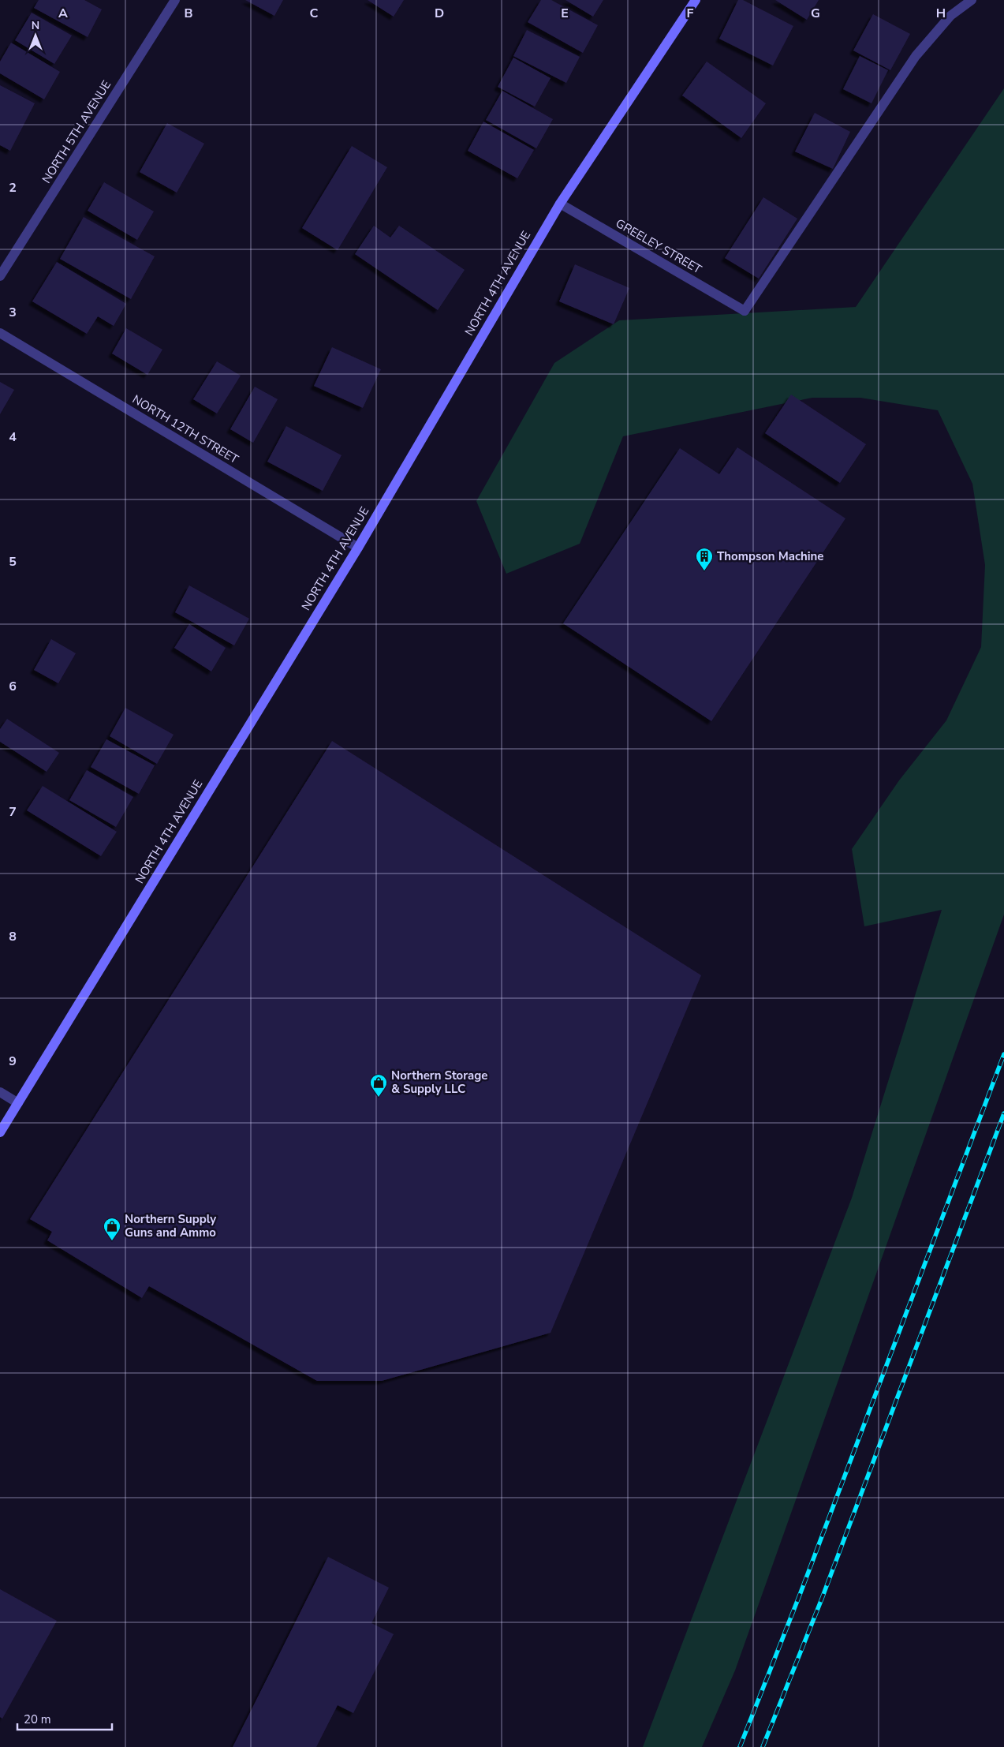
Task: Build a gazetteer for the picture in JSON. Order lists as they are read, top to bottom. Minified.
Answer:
{"streets":{"main road":["NORTH 4TH AVENUE"],"street":["NORTH 5TH AVENUE","GREELEY STREET","NORTH 12TH STREET"]},"crossings":[["GREELEY STREET","NORTH 4TH AVENUE"],["NORTH 4TH AVENUE","NORTH 12TH STREET"]],"places":{"building":["Thompson Machine"],"shop":["Northern Storage & Supply LLC","Northern Supply Guns and Ammo"]},"scale_bar":"20 m","north":"top","grid":{"columns":["A","B","C","D","E","F","G","H"],"rows":["2","3","4","5","6","7","8","9"]}}
